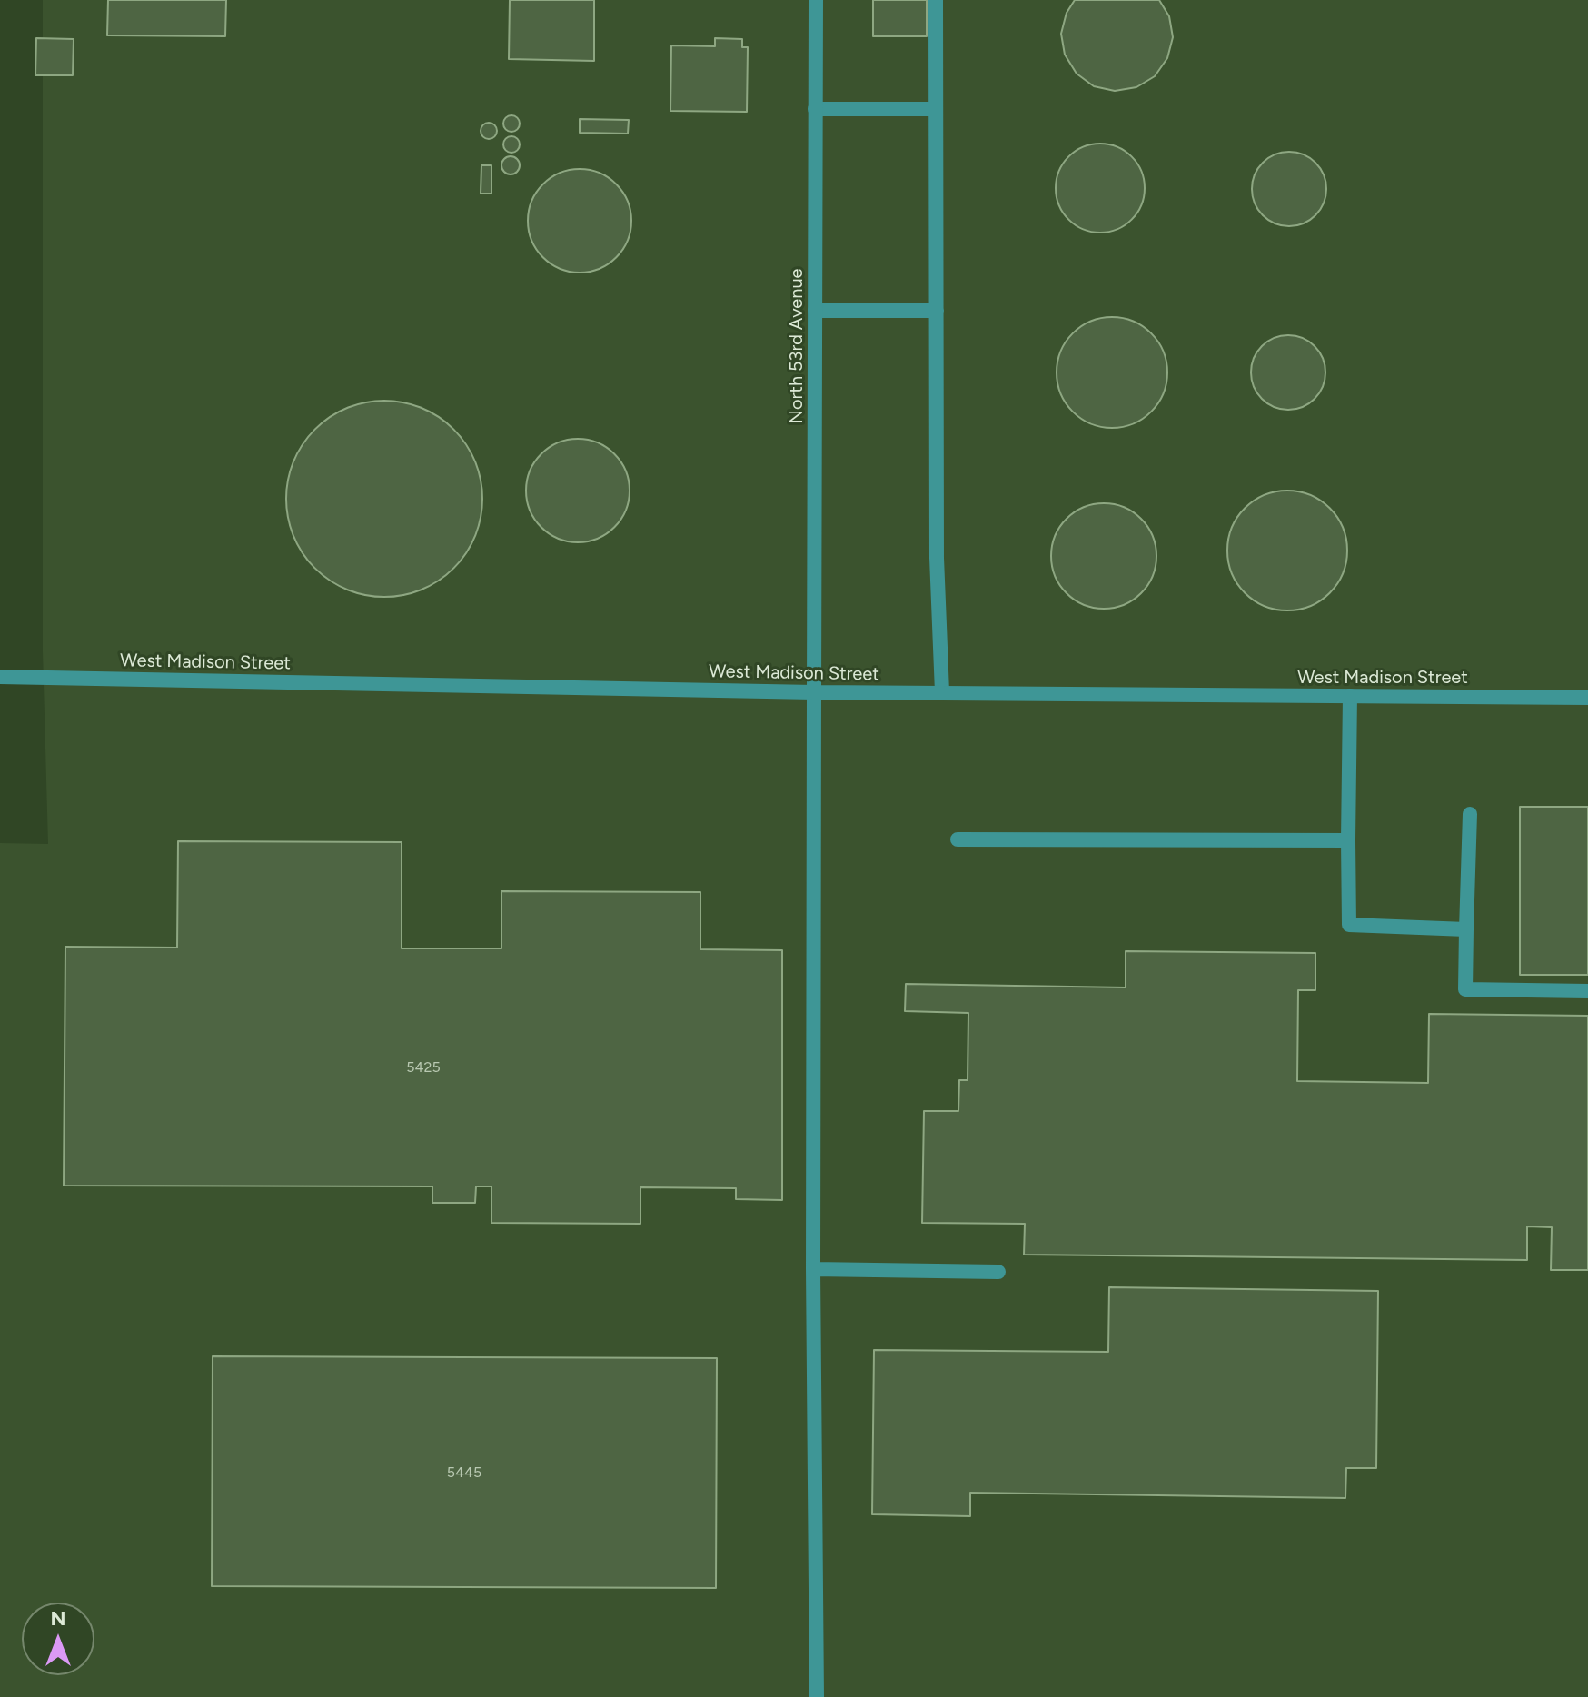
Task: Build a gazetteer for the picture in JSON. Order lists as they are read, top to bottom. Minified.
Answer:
{"streets":{"street":["North 53rd Avenue","West Madison Street"]},"crossings":[["North 53rd Avenue","West Madison Street"]],"house_numbers":["5425","5445"],"north":"top"}
